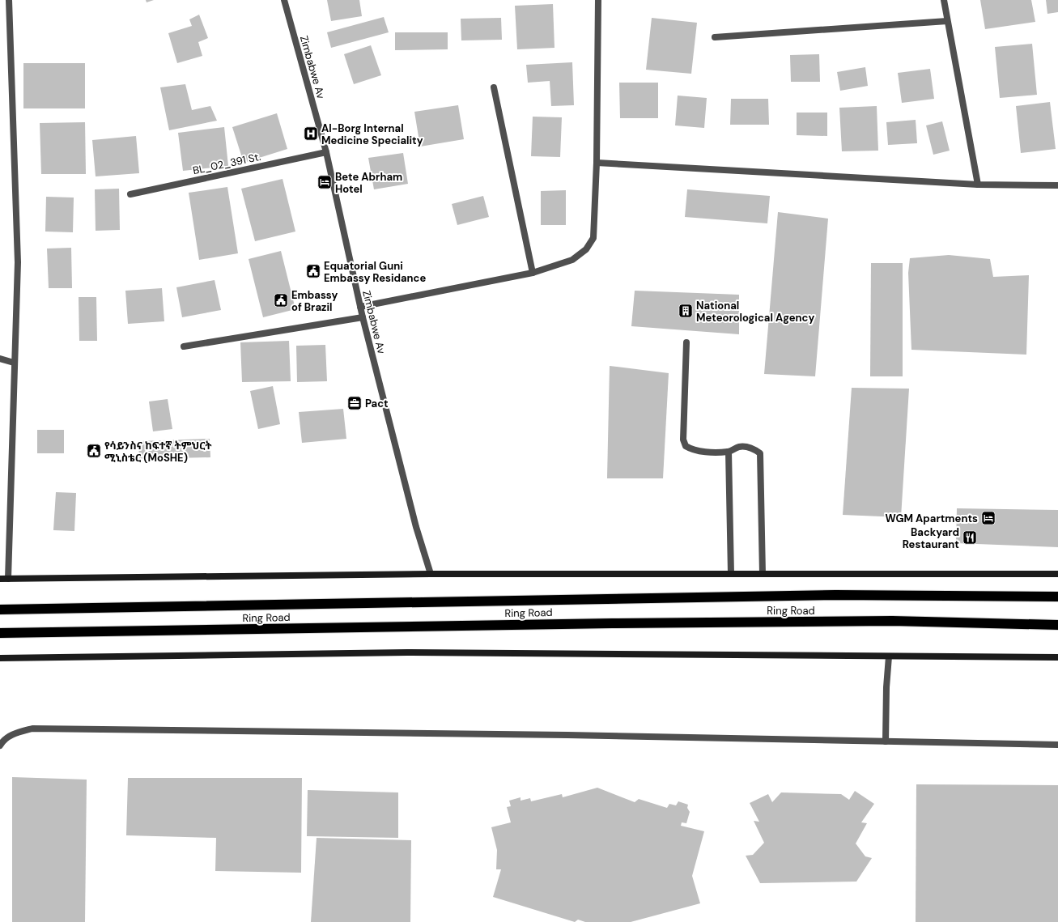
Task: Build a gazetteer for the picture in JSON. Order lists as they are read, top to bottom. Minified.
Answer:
{"streets":{"highway":["Ring Road"],"street":["Zimbabwe Av","BL_02_391 St."]},"crossings":[["Zimbabwe Av","BL_02_391 St."]],"places":{"hospital":["Al-Borg Internal Medicine Speciality"],"hotel":["Bete Abrham Hotel","WGM Apartments"],"public building":["Equatorial Guni Embassy Residance","Embassy of Brazil","የሳይንስና ከፍተኛ ትምህርት ሚኒስቴር (MoSHE)"],"building":["National Meteorological Agency"],"office":["Pact"],"restaurant":["Backyard Restaurant"]}}
